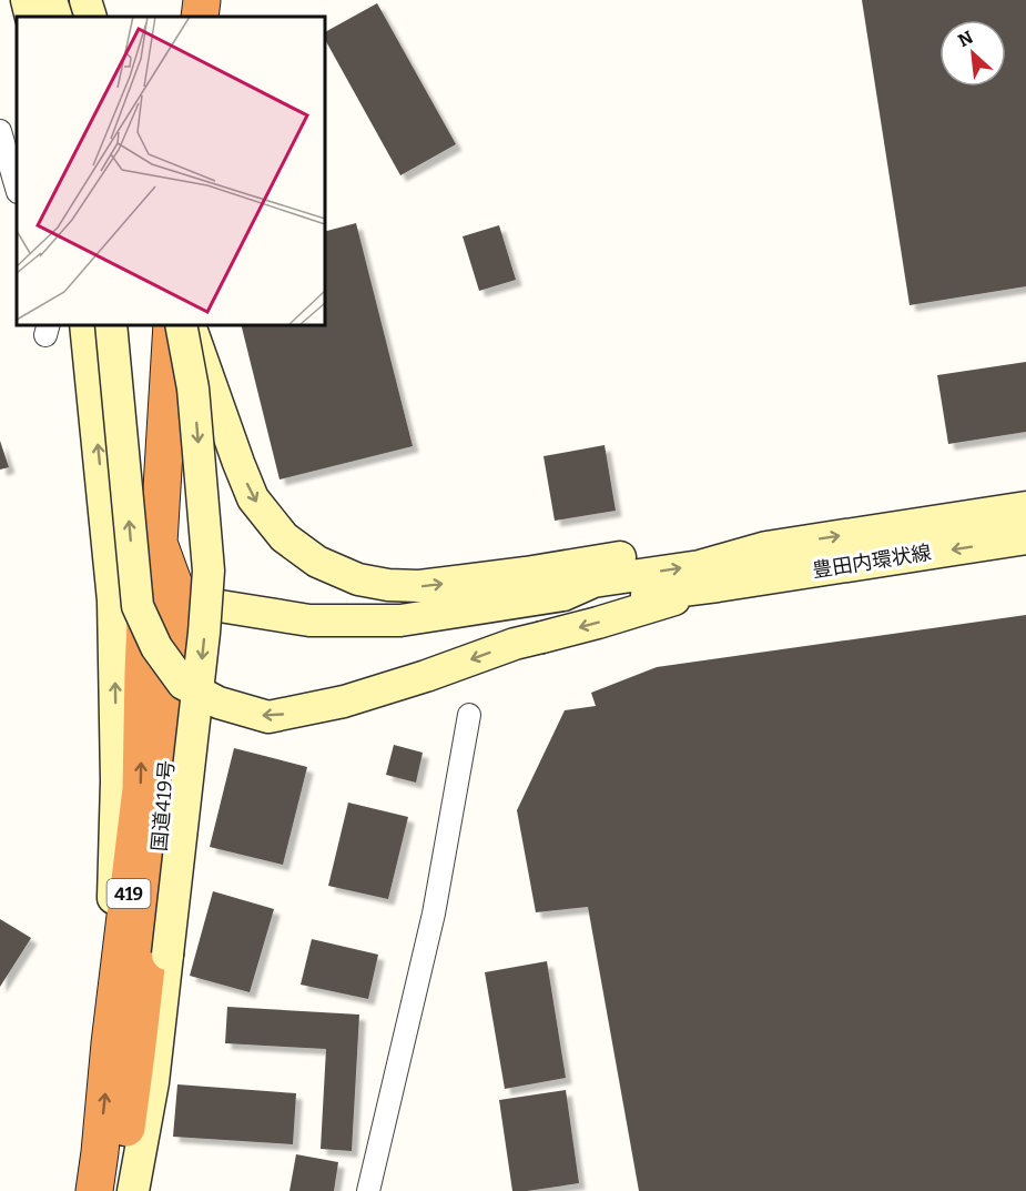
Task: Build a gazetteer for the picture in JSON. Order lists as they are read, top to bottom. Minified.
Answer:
{"streets":{"highway":["国道419号","419"],"street":["豊田内環状線"]},"north":"top left"}
